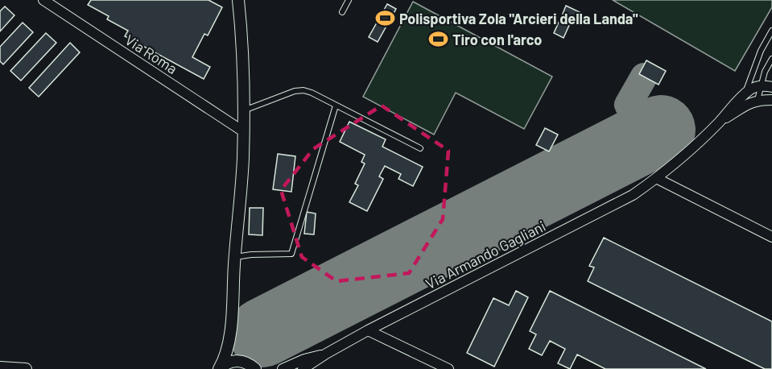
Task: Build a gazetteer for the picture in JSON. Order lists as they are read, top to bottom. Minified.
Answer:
{"streets":{"street":["Via Roma","Via Armando Gagliani"]},"places":{"sports":["Polisportiva Zola \"Arcieri della Landa\"","Tiro con l'arco"]}}
